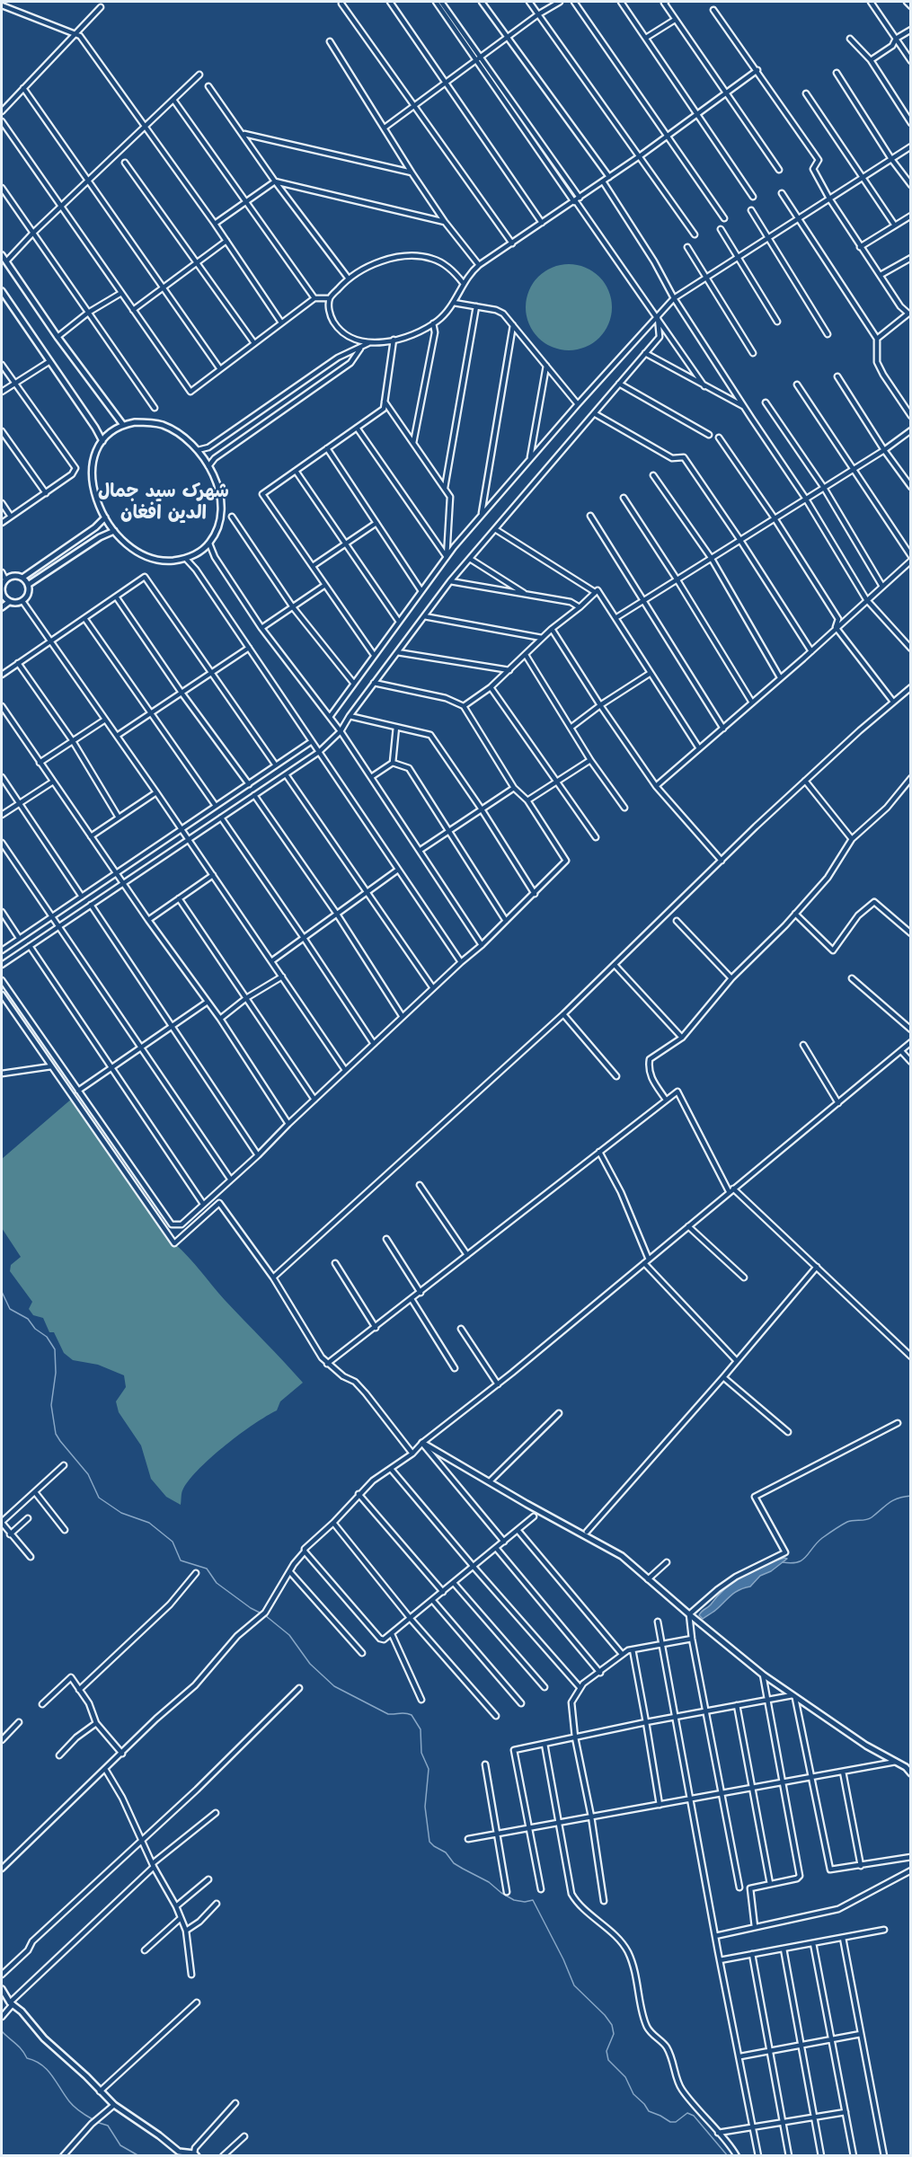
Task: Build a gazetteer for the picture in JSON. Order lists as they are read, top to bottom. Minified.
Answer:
{"districts":["شهرک سید جمال الدین افغان"]}
